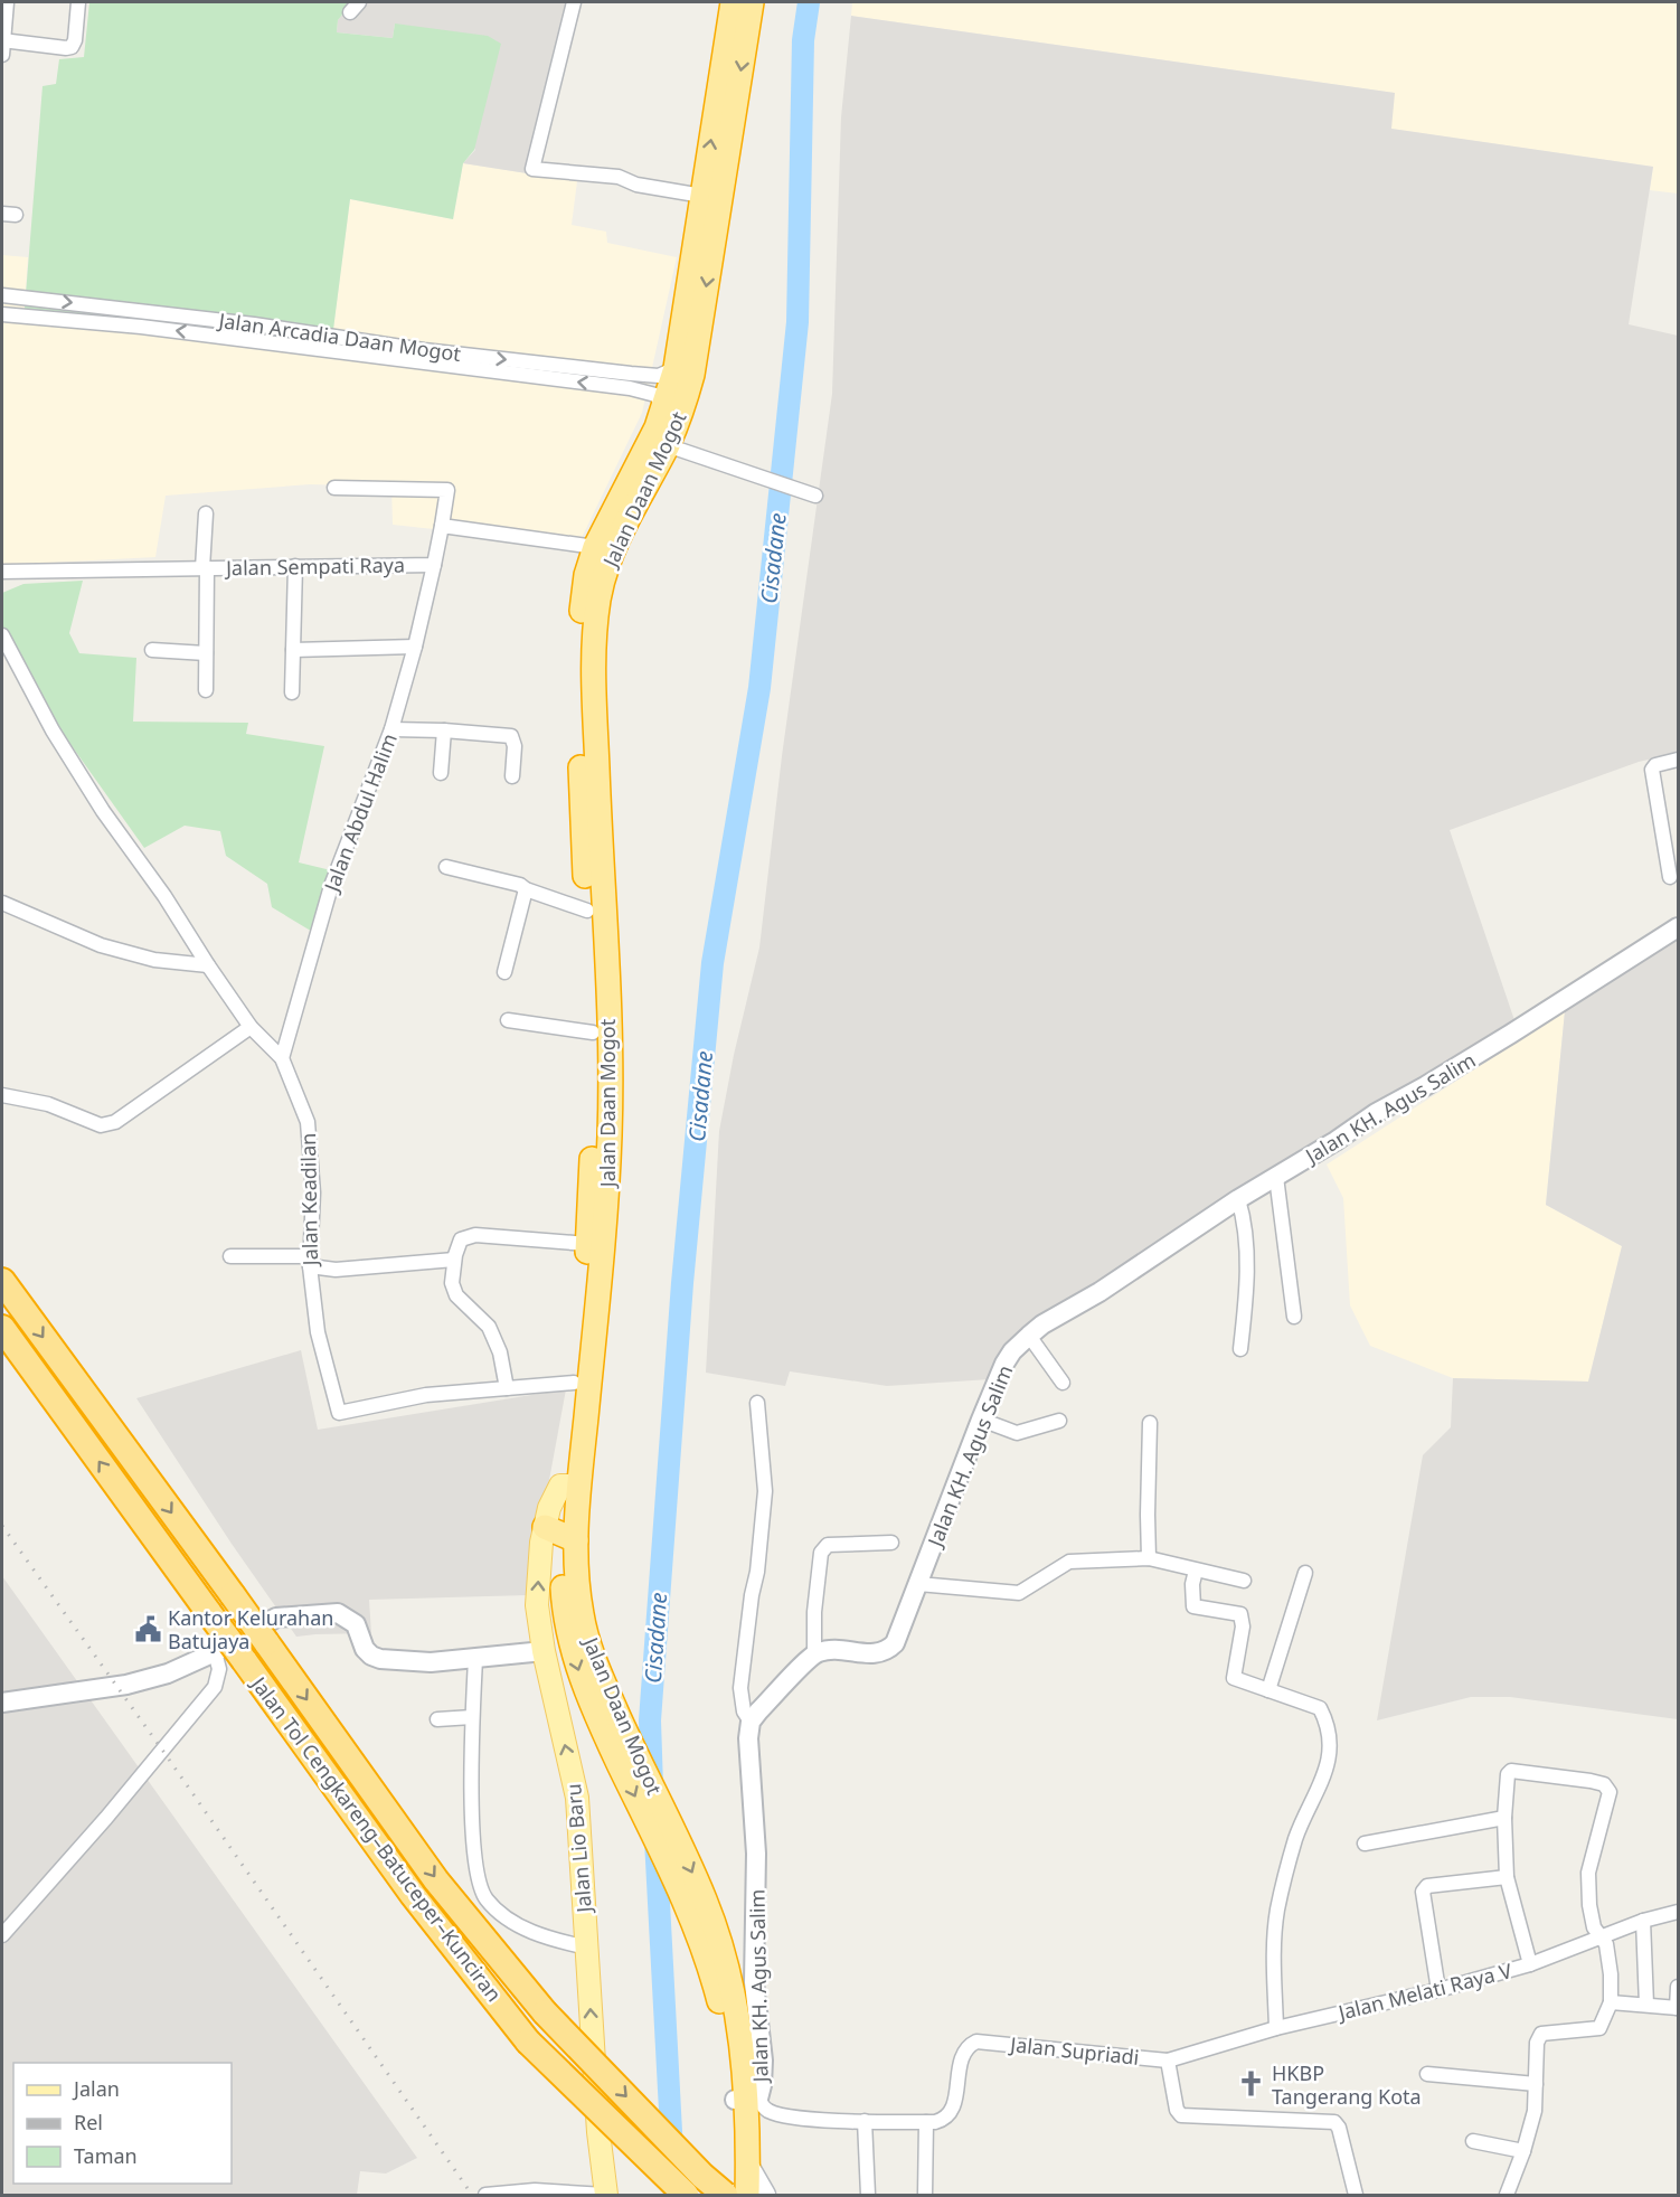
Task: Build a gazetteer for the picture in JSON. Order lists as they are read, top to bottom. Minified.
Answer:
{"streets":{"highway":["Jalan Daan Mogot","Jalan Tol Cengkareng–Batuceper–Kunciran"],"main road":["Jalan Lio Baru"],"street":["Jalan Arcadia Daan Mogot","Jalan Sempati Raya","Jalan Abdul Halim","Jalan KH. Agus Salim","Jalan Keadilan","Jalan Melati Raya V","Jalan Supriadi"]},"crossings":[["Jalan Arcadia Daan Mogot","Jalan Daan Mogot"],["Jalan Daan Mogot","Jalan KH. Agus Salim"],["Jalan Daan Mogot","Jalan Keadilan"],["Jalan Daan Mogot","Jalan Lio Baru"],["Jalan Daan Mogot","Jalan Supriadi"],["Jalan Sempati Raya","Jalan Abdul Halim"],["Jalan Abdul Halim","Jalan Keadilan"],["Jalan KH. Agus Salim","Jalan Supriadi"],["Jalan Melati Raya V","Jalan Supriadi"]],"one_way":["Jalan Lio Baru"],"water":["Cisadane"],"places":{"public building":["Kantor Kelurahan Batujaya"],"church":["HKBP Tangerang Kota"]},"legend":["Jalan","Rel","Taman"]}
